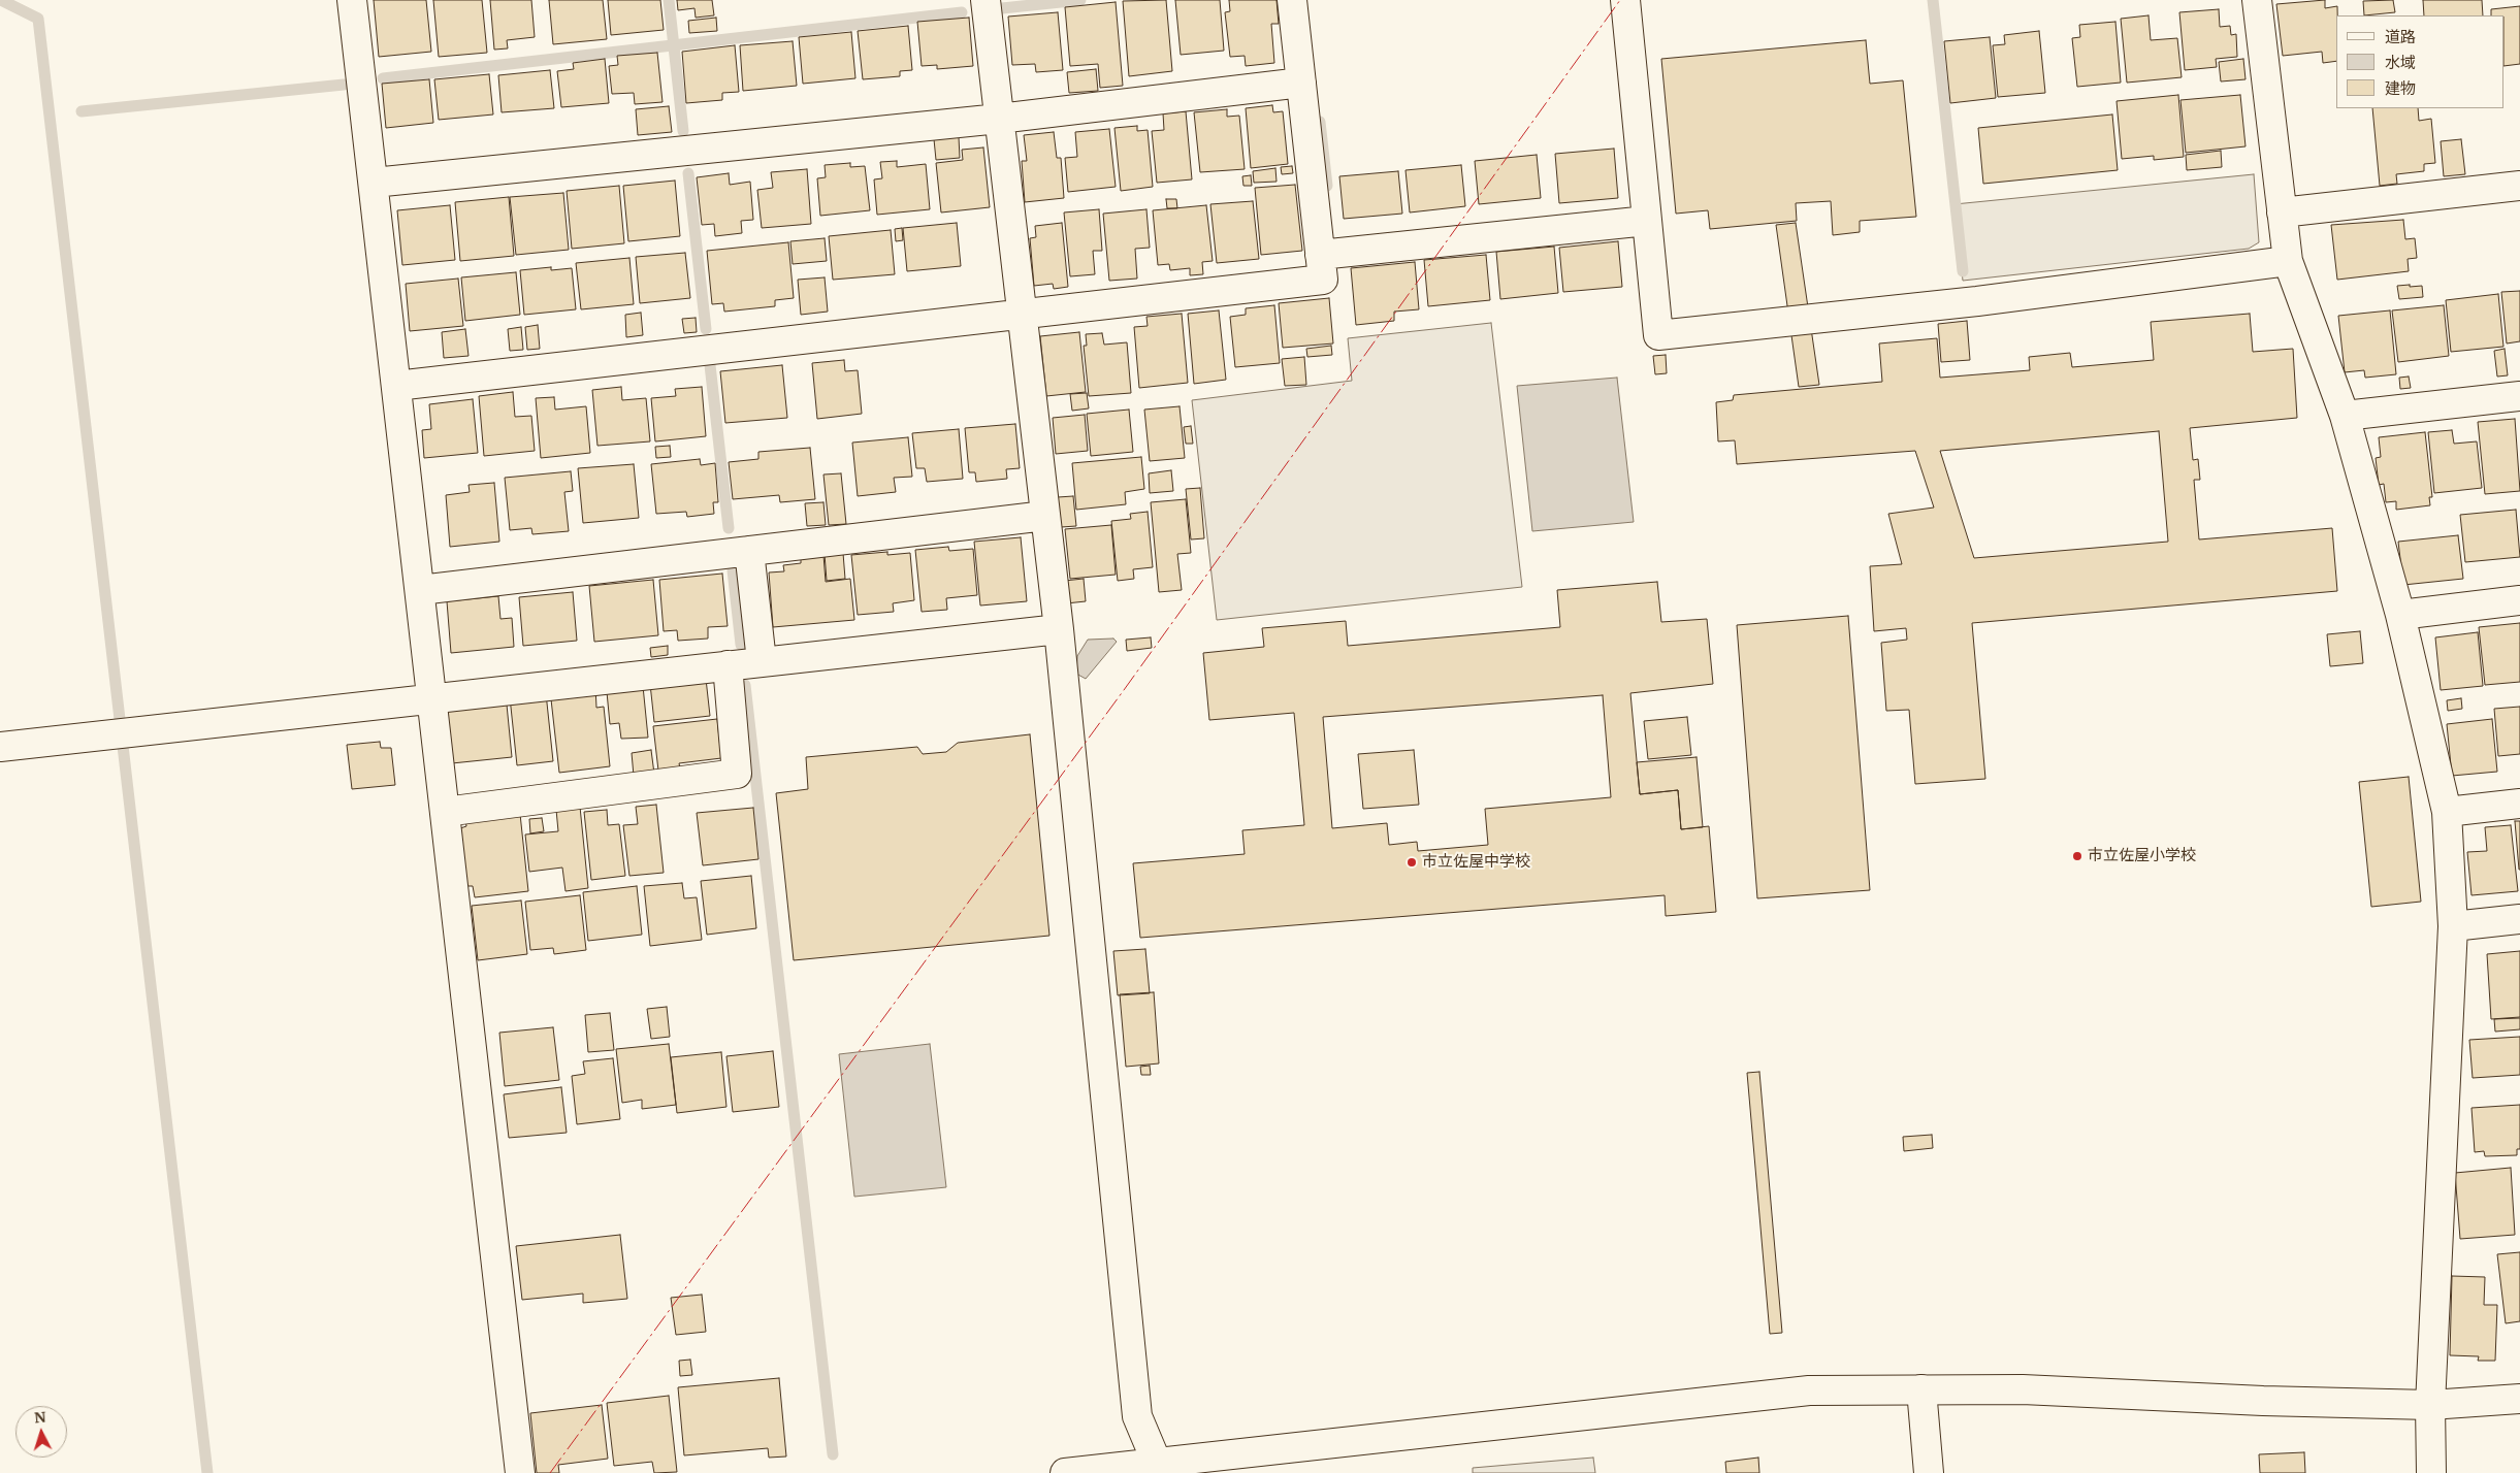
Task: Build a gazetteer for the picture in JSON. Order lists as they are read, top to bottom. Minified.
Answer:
{"places":["市立佐屋小学校","市立佐屋中学校"],"legend":["道路","水域","建物"],"north":"top"}
